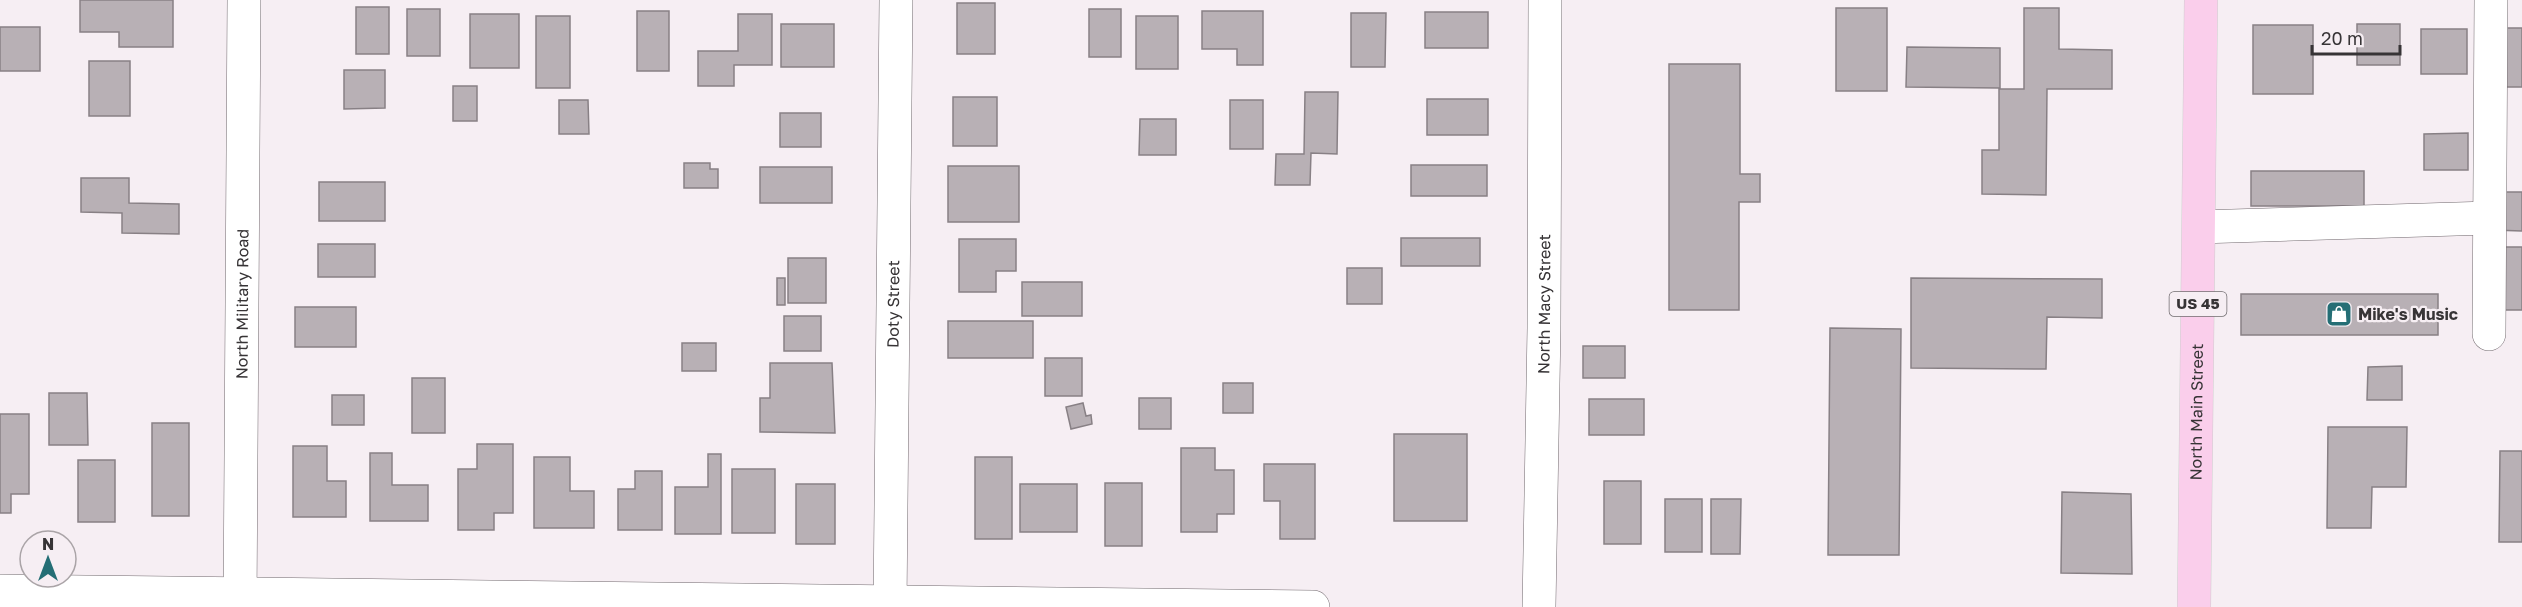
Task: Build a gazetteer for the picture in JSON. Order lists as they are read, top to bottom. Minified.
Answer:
{"streets":{"main road":["US 45","North Main Street"],"street":["North Military Road","Doty Street","North Macy Street"]},"places":{"shop":["Mike's Music"]},"scale_bar":"20 m","north":"top"}
